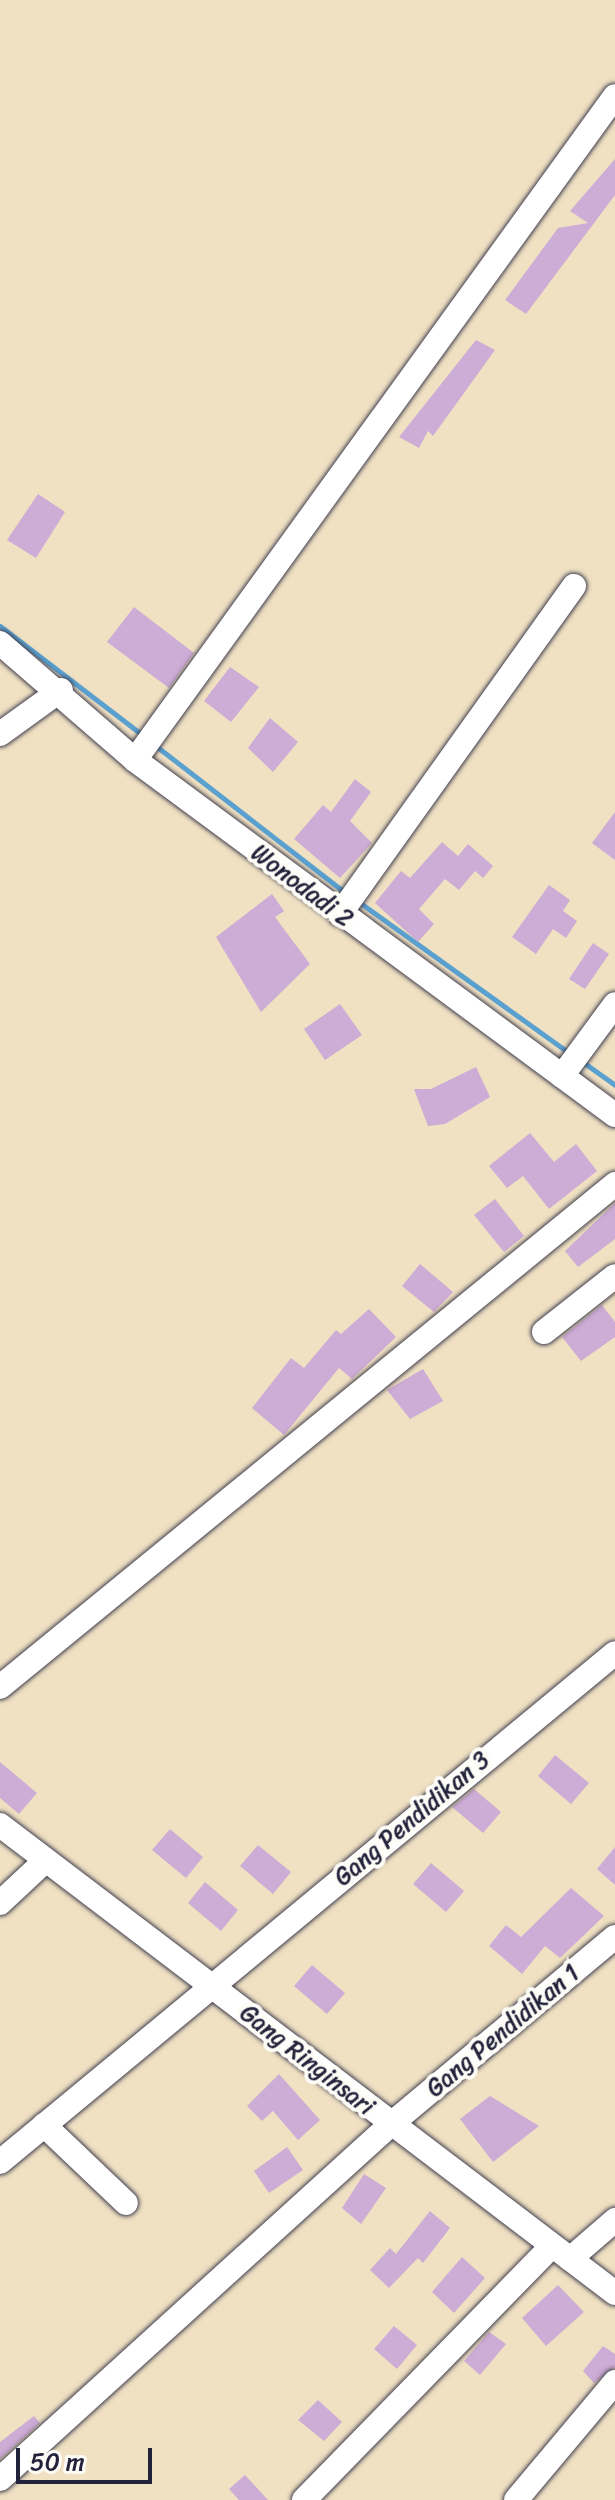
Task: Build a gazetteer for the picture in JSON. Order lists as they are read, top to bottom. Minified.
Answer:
{"streets":{"street":["Wonodadi 2","Gang Pendidikan 3","Gang Pendidikan 1","Gang Ringinsari"]},"crossings":[["Gang Pendidikan 3","Gang Ringinsari"],["Gang Pendidikan 1","Gang Ringinsari"]],"scale_bar":"50 m"}
